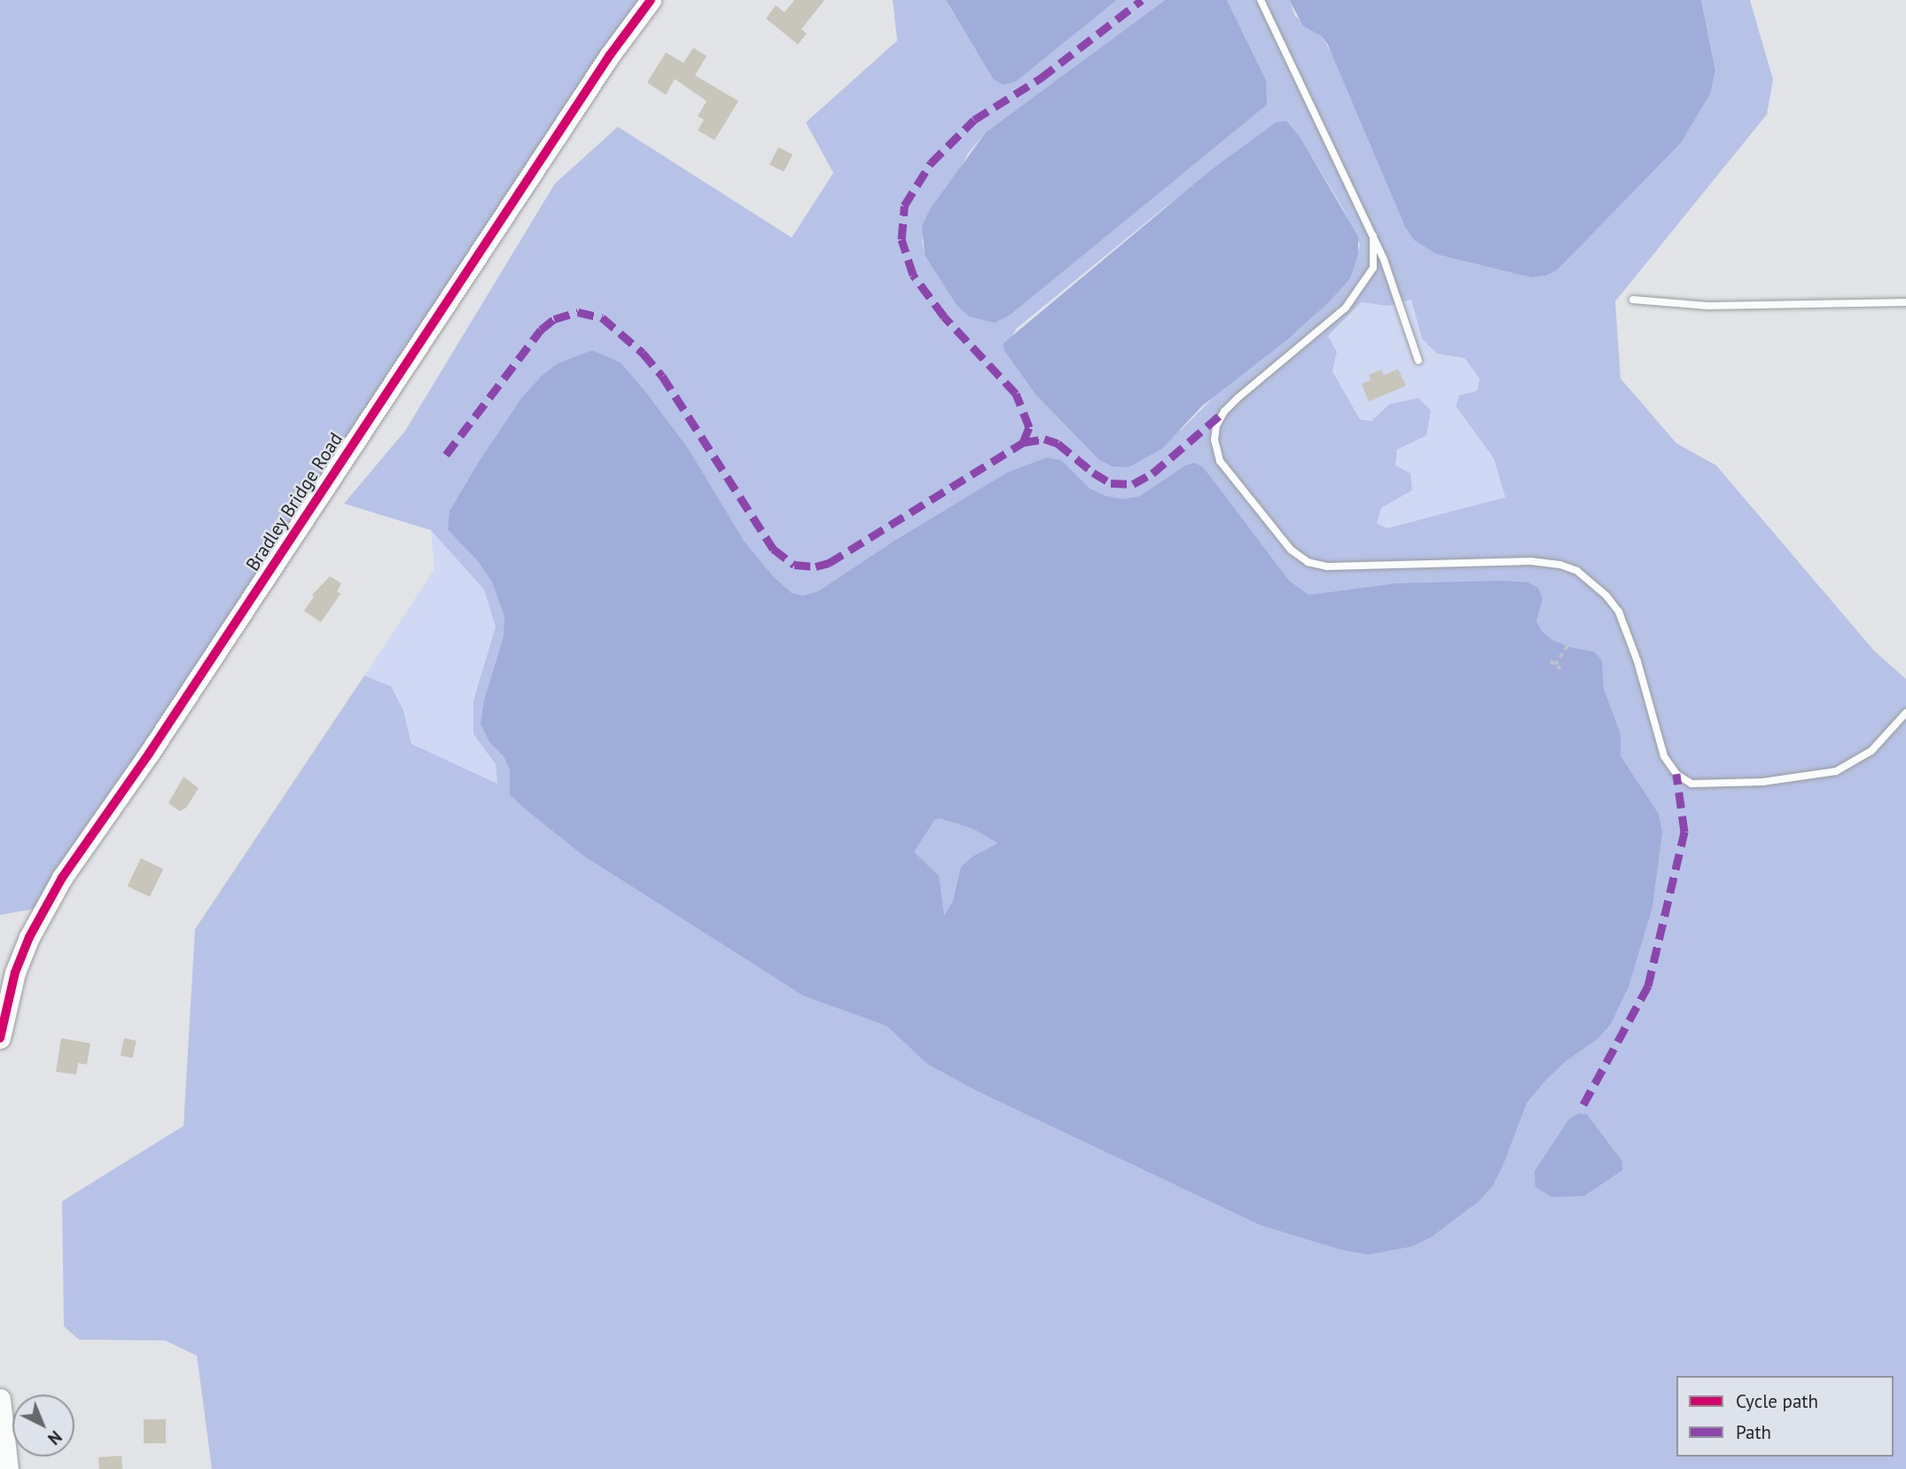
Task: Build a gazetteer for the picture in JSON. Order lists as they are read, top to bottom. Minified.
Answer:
{"streets":{"street":["Bradley Bridge Road"]},"legend":["Cycle path","Path"],"north":"bottom right"}
